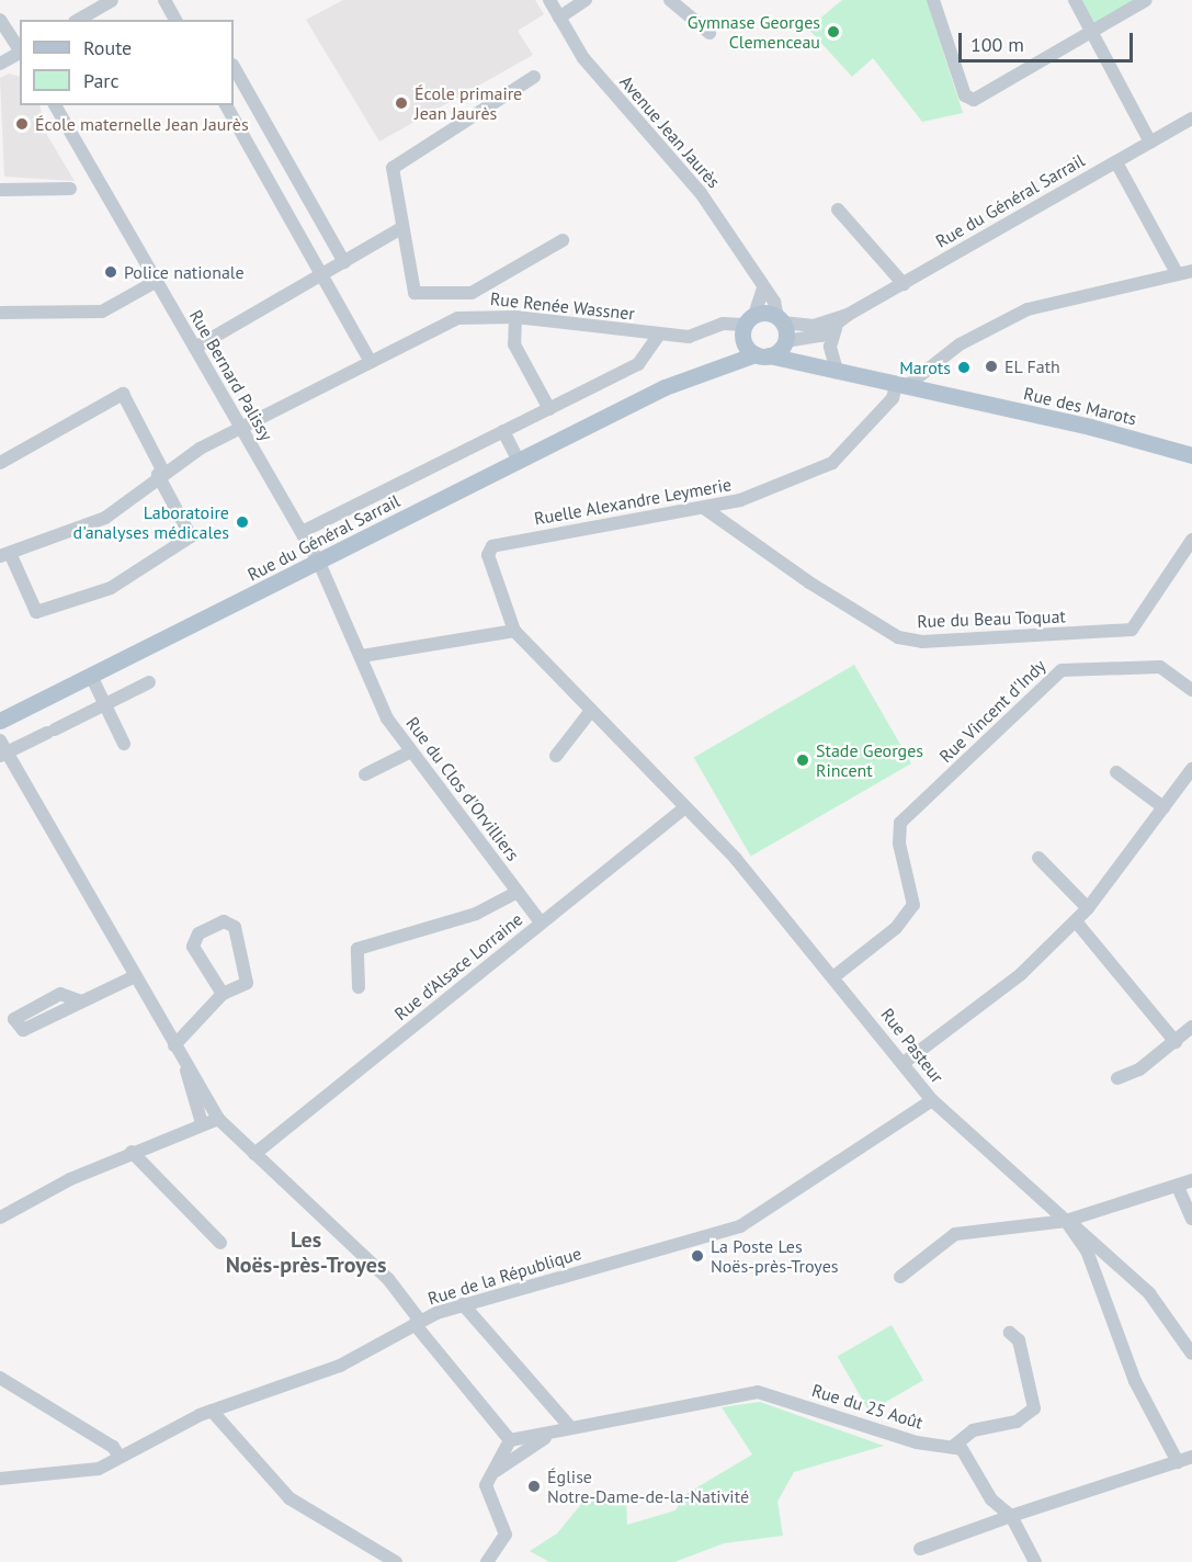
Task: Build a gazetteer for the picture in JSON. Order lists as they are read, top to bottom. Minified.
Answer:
{"streets":{"main road":["Rue du Général Sarrail","Rue des Marots"],"street":["Avenue Jean Jaurès","Rue Renée Wassner","Rue Bernard Palissy","Ruelle Alexandre Leymerie","Rue du Beau Toquat","Rue Vincent d'Indy","Rue du Clos d'Orvilliers","Rue d'Alsace Lorraine","Rue Pasteur","Rue de la République","Rue du 25 Août"]},"crossings":[["Avenue Jean Jaurès","Rue du Général Sarrail"],["Rue du Général Sarrail","Rue Renée Wassner"],["Rue du Général Sarrail","Rue Bernard Palissy"],["Rue du Général Sarrail","Rue des Marots"],["Rue du Général Sarrail","Rue du Clos d'Orvilliers"],["Rue Renée Wassner","Rue Bernard Palissy"],["Rue Bernard Palissy","Rue du Clos d'Orvilliers"],["Rue des Marots","Ruelle Alexandre Leymerie"],["Ruelle Alexandre Leymerie","Rue du Beau Toquat"],["Ruelle Alexandre Leymerie","Rue Pasteur"],["Rue Vincent d'Indy","Rue Pasteur"],["Rue du Clos d'Orvilliers","Rue d'Alsace Lorraine"],["Rue d'Alsace Lorraine","Rue Pasteur"],["Rue Pasteur","Rue de la République"]],"districts":["Les Noës-près-Troyes"],"places":["Gymnase Georges Clemenceau","École primaire Jean Jaurès","École maternelle Jean Jaurès","Police nationale","EL Fath","Marots","Laboratoire d'analyses médicales","Stade Georges Rincent","La Poste Les Noës-près-Troyes","Église Notre-Dame-de-la-Nativité"],"legend":["Route","Parc"],"scale_bar":"100 m"}
